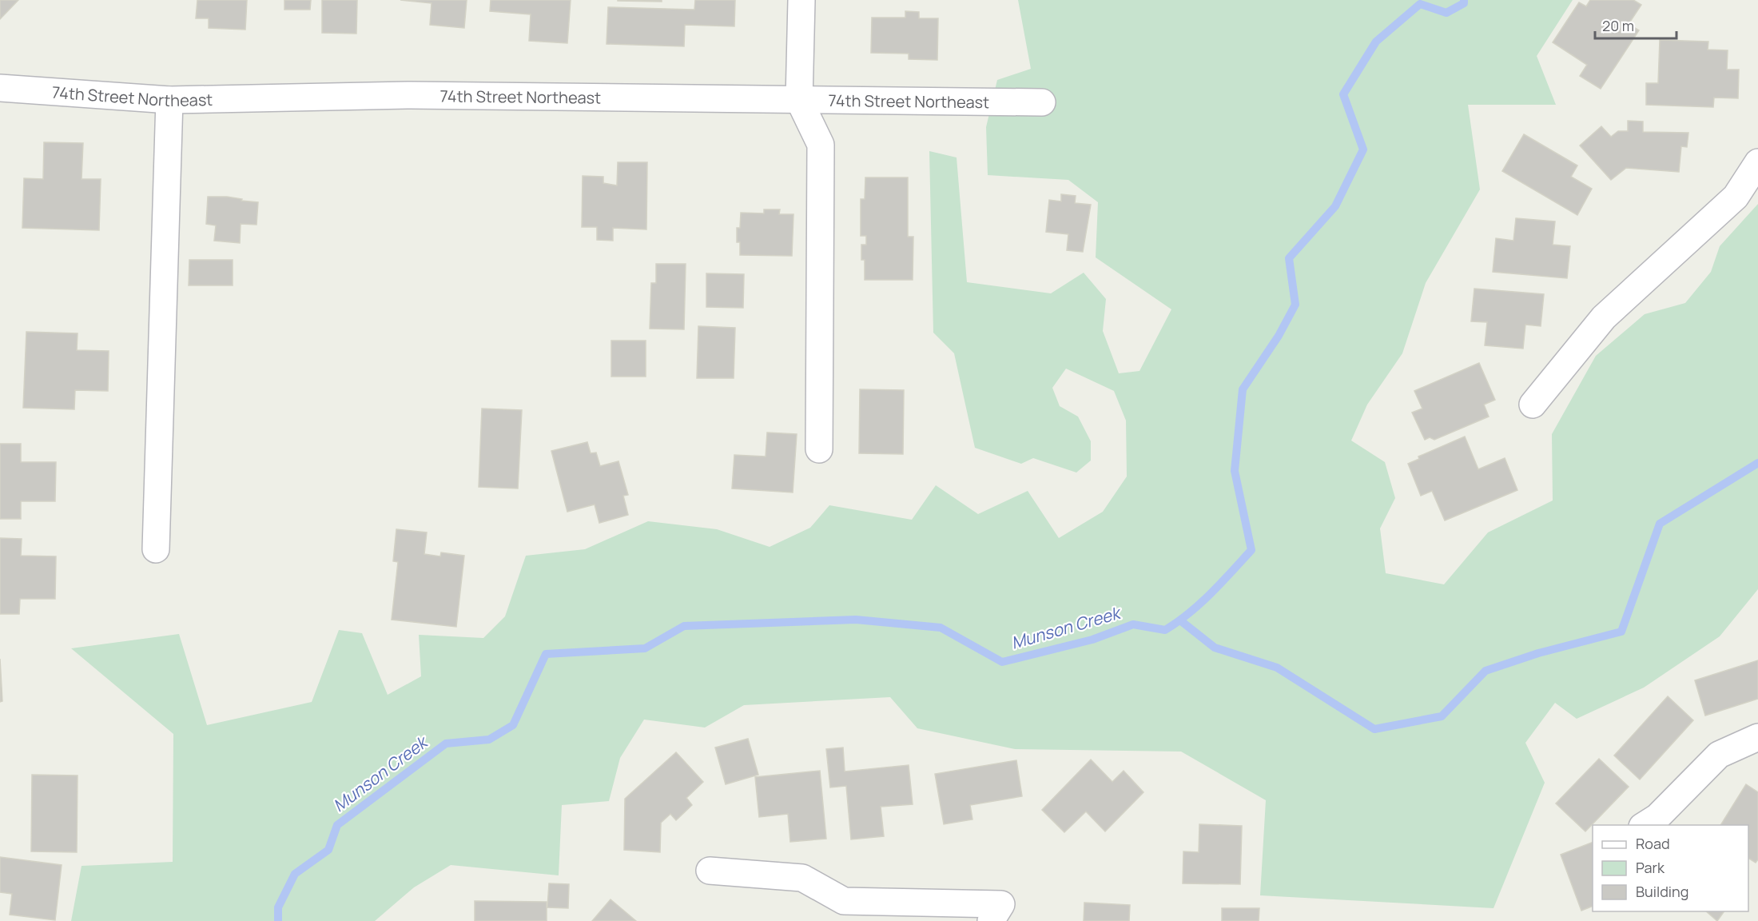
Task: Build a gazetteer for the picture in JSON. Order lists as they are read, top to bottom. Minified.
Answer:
{"streets":{"street":["74th Street Northeast"]},"water":["Munson Creek"],"legend":["Road","Park","Building"],"scale_bar":"20 m"}
